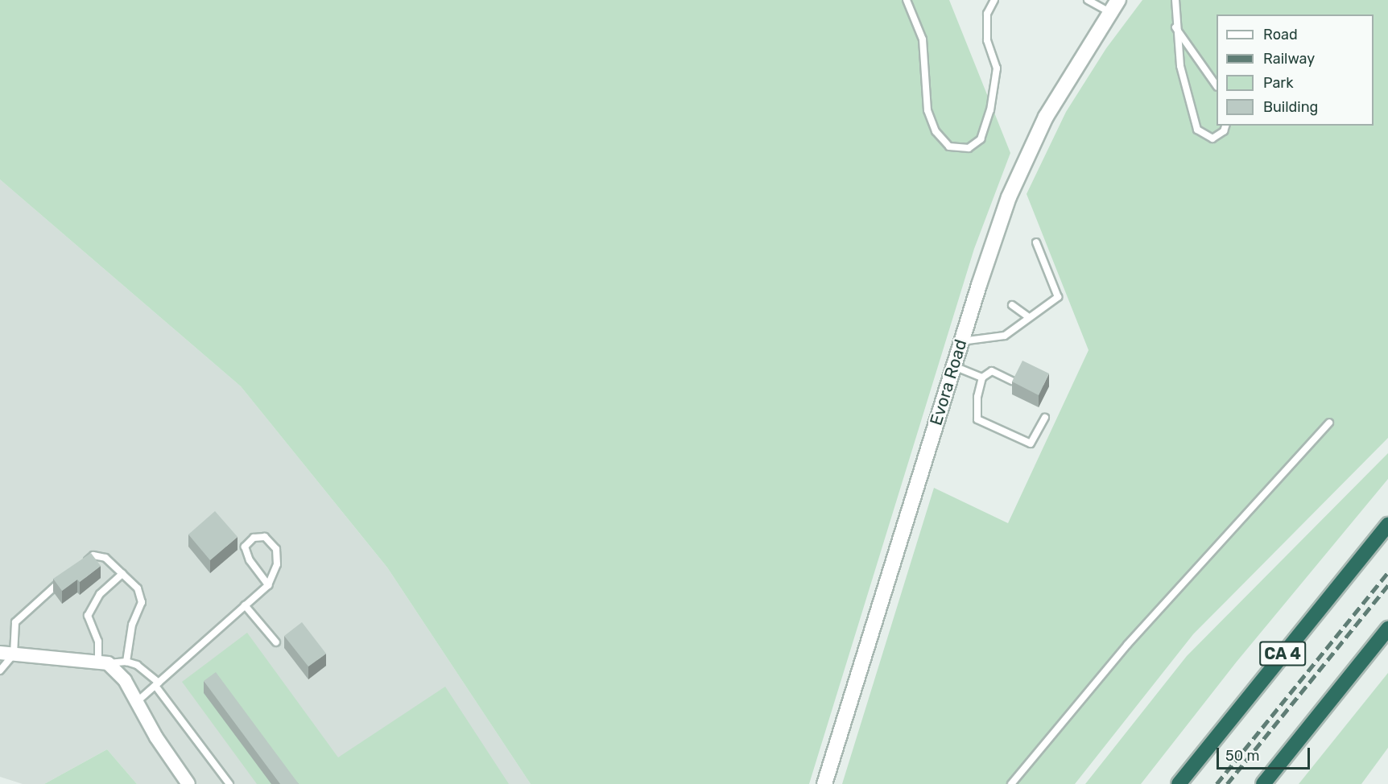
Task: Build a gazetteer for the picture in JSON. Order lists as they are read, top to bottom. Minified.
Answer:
{"streets":{"highway":["CA 4"],"street":["Evora Road"]},"legend":["Road","Railway","Park","Building"],"scale_bar":"50 m"}
